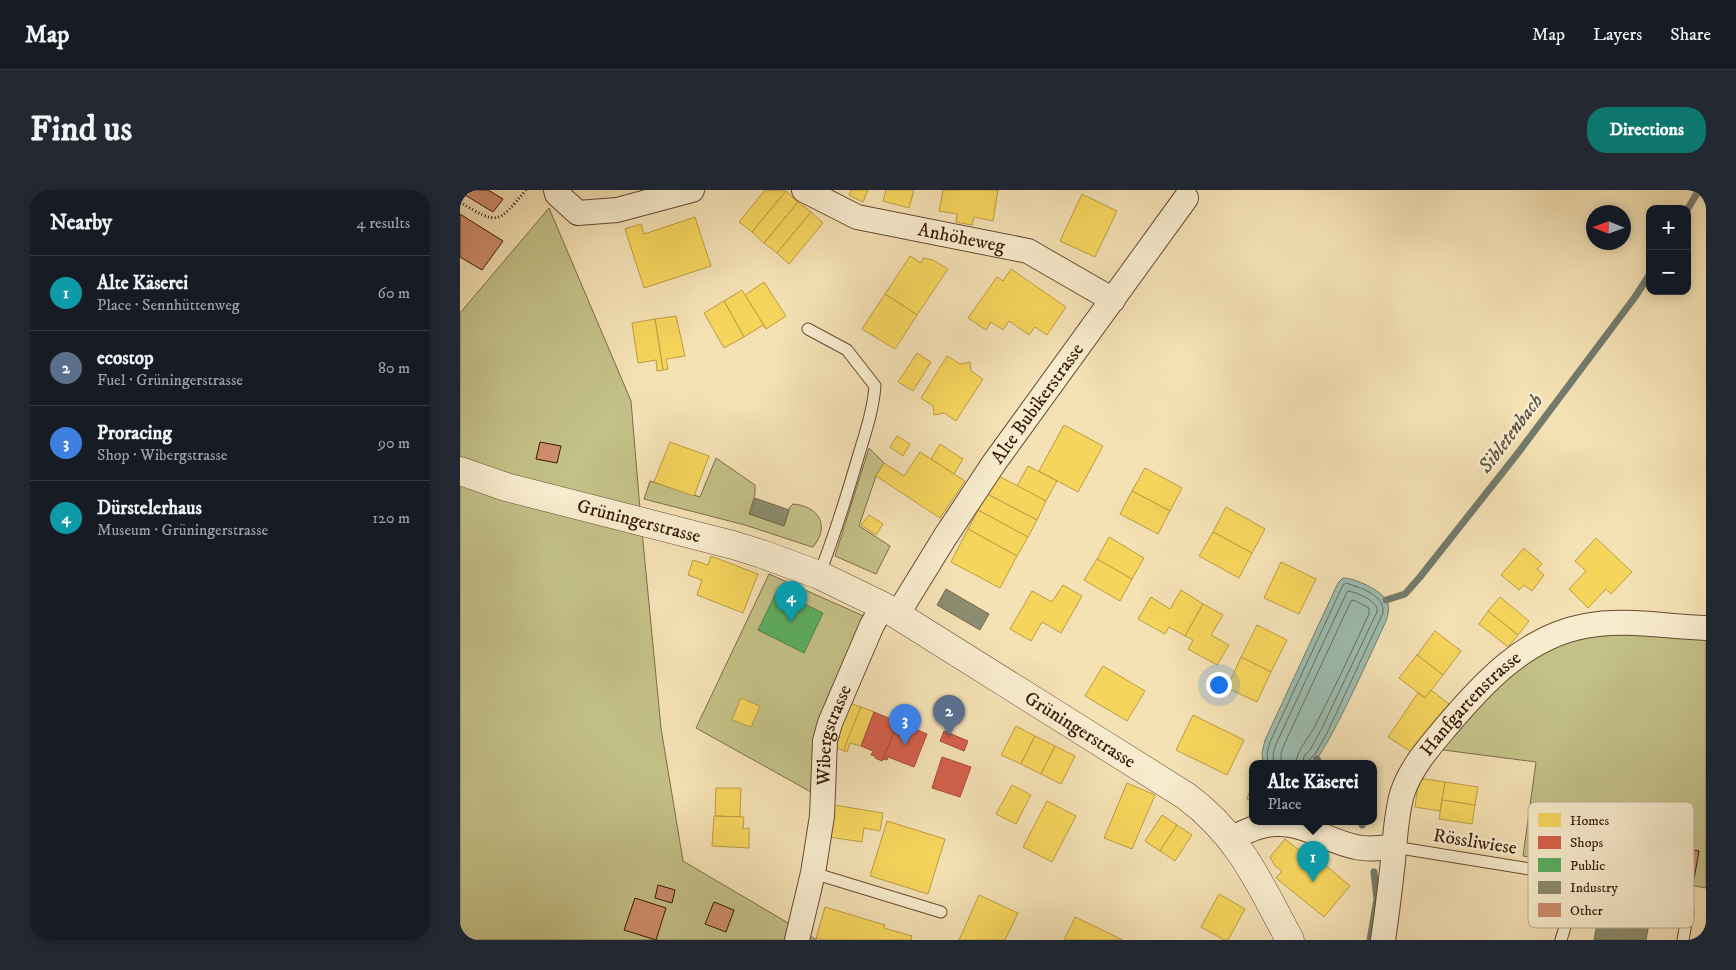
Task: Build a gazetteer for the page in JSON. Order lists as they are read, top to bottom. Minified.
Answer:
{"streets":{"street":["Anhöheweg","Alte Bubikerstrasse","Grüningerstrasse","Hanfgartenstrasse","Wibergstrasse"],"lane":["Rössliwiese"]},"crossings":[["Anhöheweg","Alte Bubikerstrasse"],["Alte Bubikerstrasse","Grüningerstrasse"],["Alte Bubikerstrasse","Wibergstrasse"],["Grüningerstrasse","Wibergstrasse"],["Hanfgartenstrasse","Rössliwiese"]],"water":["Sibletenbach"],"legend":["Homes","Shops","Public","Industry","Other"],"north":"left","page":{"header":"Map","nav":["Map","Layers","Share"],"buttons":"Directions","title":"Find us","heading":["Nearby","4 results"],"map_buttons":["+","−"],"list":[{"mark":"1","name":"Alte Käserei","note":"Place · Sennhüttenweg","value":"60 m"},{"mark":"2","name":"ecostop","note":"Fuel · Grüningerstrasse","value":"80 m"},{"mark":"3","name":"Proracing","note":"Shop · Wibergstrasse","value":"90 m"},{"mark":"4","name":"Dürstelerhaus","note":"Museum · Grüningerstrasse","value":"120 m"}],"pins":["4","2","3","1"],"popup":["Alte Käserei","Place"]}}
